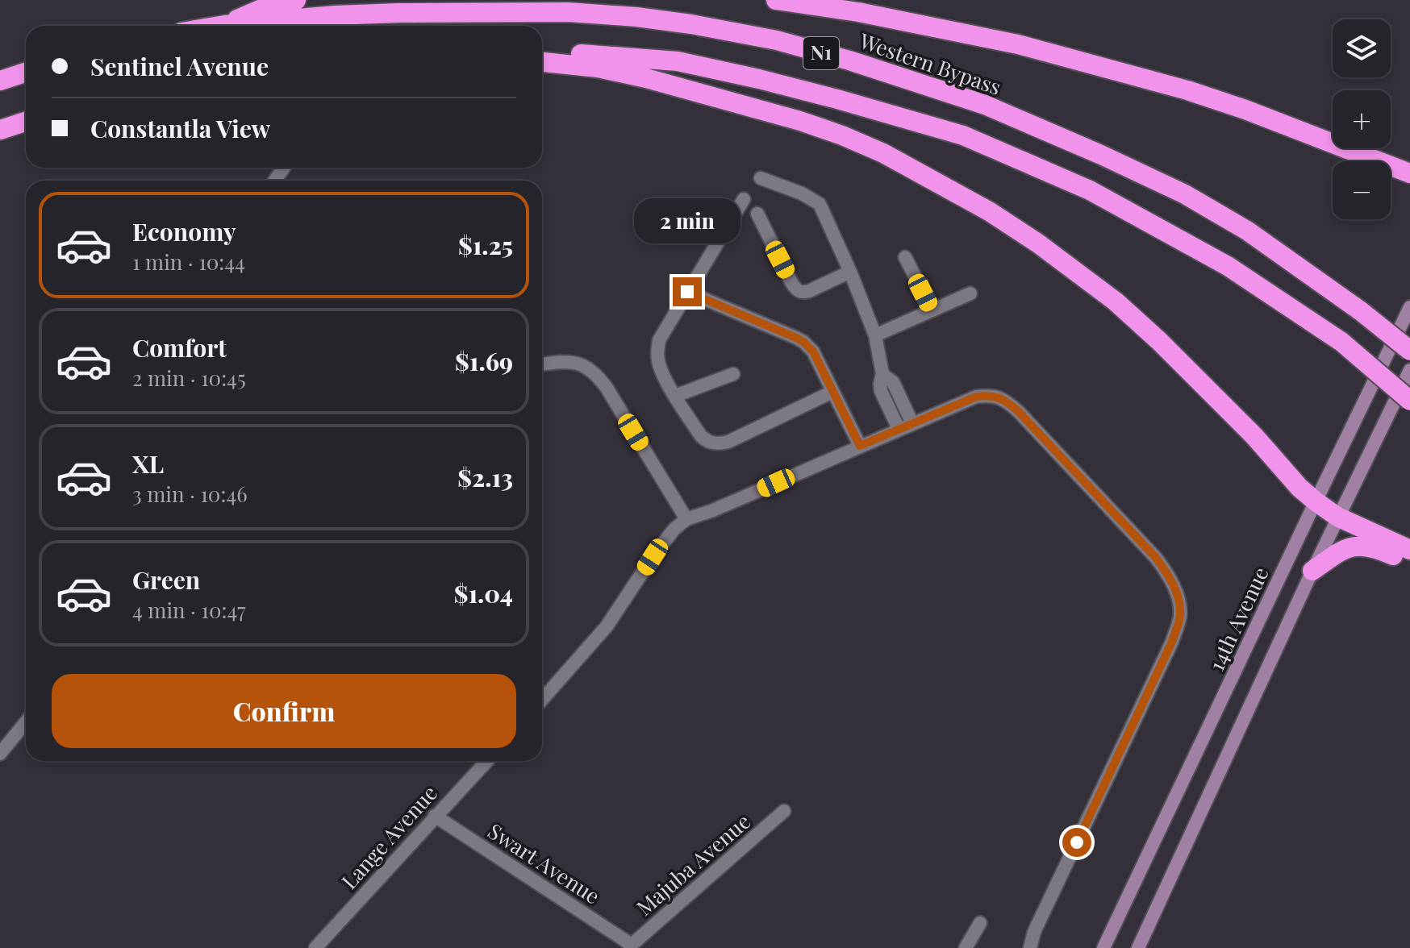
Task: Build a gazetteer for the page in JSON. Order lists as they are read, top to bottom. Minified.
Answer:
{"streets":{"highway":["N1","Western Bypass"],"main road":["14th Avenue"],"street":["Lange Avenue","Swart Avenue","Majuba Avenue"]},"crossings":[["Lange Avenue","Swart Avenue"],["Swart Avenue","Majuba Avenue"]],"page":{"map_buttons":["+","−"],"banner":["Sentinel Avenue","Constantla View"],"list":[{"name":"Economy","note":"1 min · 10:44","value":"$1.25"},{"name":"Comfort","note":"2 min · 10:45","value":"$1.69"},{"name":"XL","note":"3 min · 10:46","value":"$2.13"},{"name":"Green","note":"4 min · 10:47","value":"$1.04"}],"bubble":"2 min","buttons":"Confirm"}}
